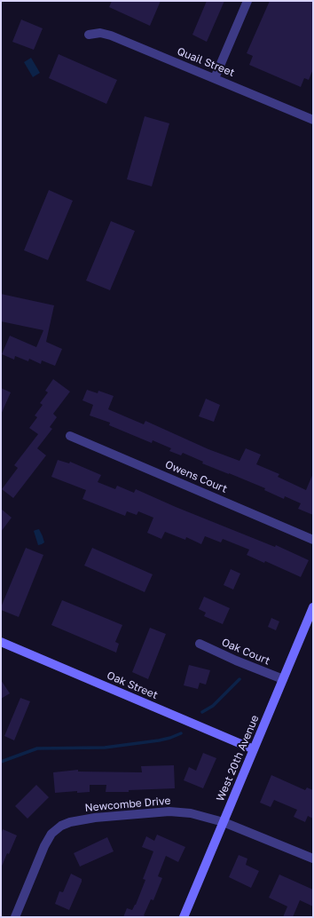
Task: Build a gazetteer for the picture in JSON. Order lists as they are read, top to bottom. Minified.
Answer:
{"streets":{"street":["Quail Street","Owens Court","Oak Court","Oak Street","West 20th Avenue","Newcombe Drive"]},"crossings":[["Oak Court","West 20th Avenue"],["Oak Street","West 20th Avenue"],["West 20th Avenue","Newcombe Drive"]]}
